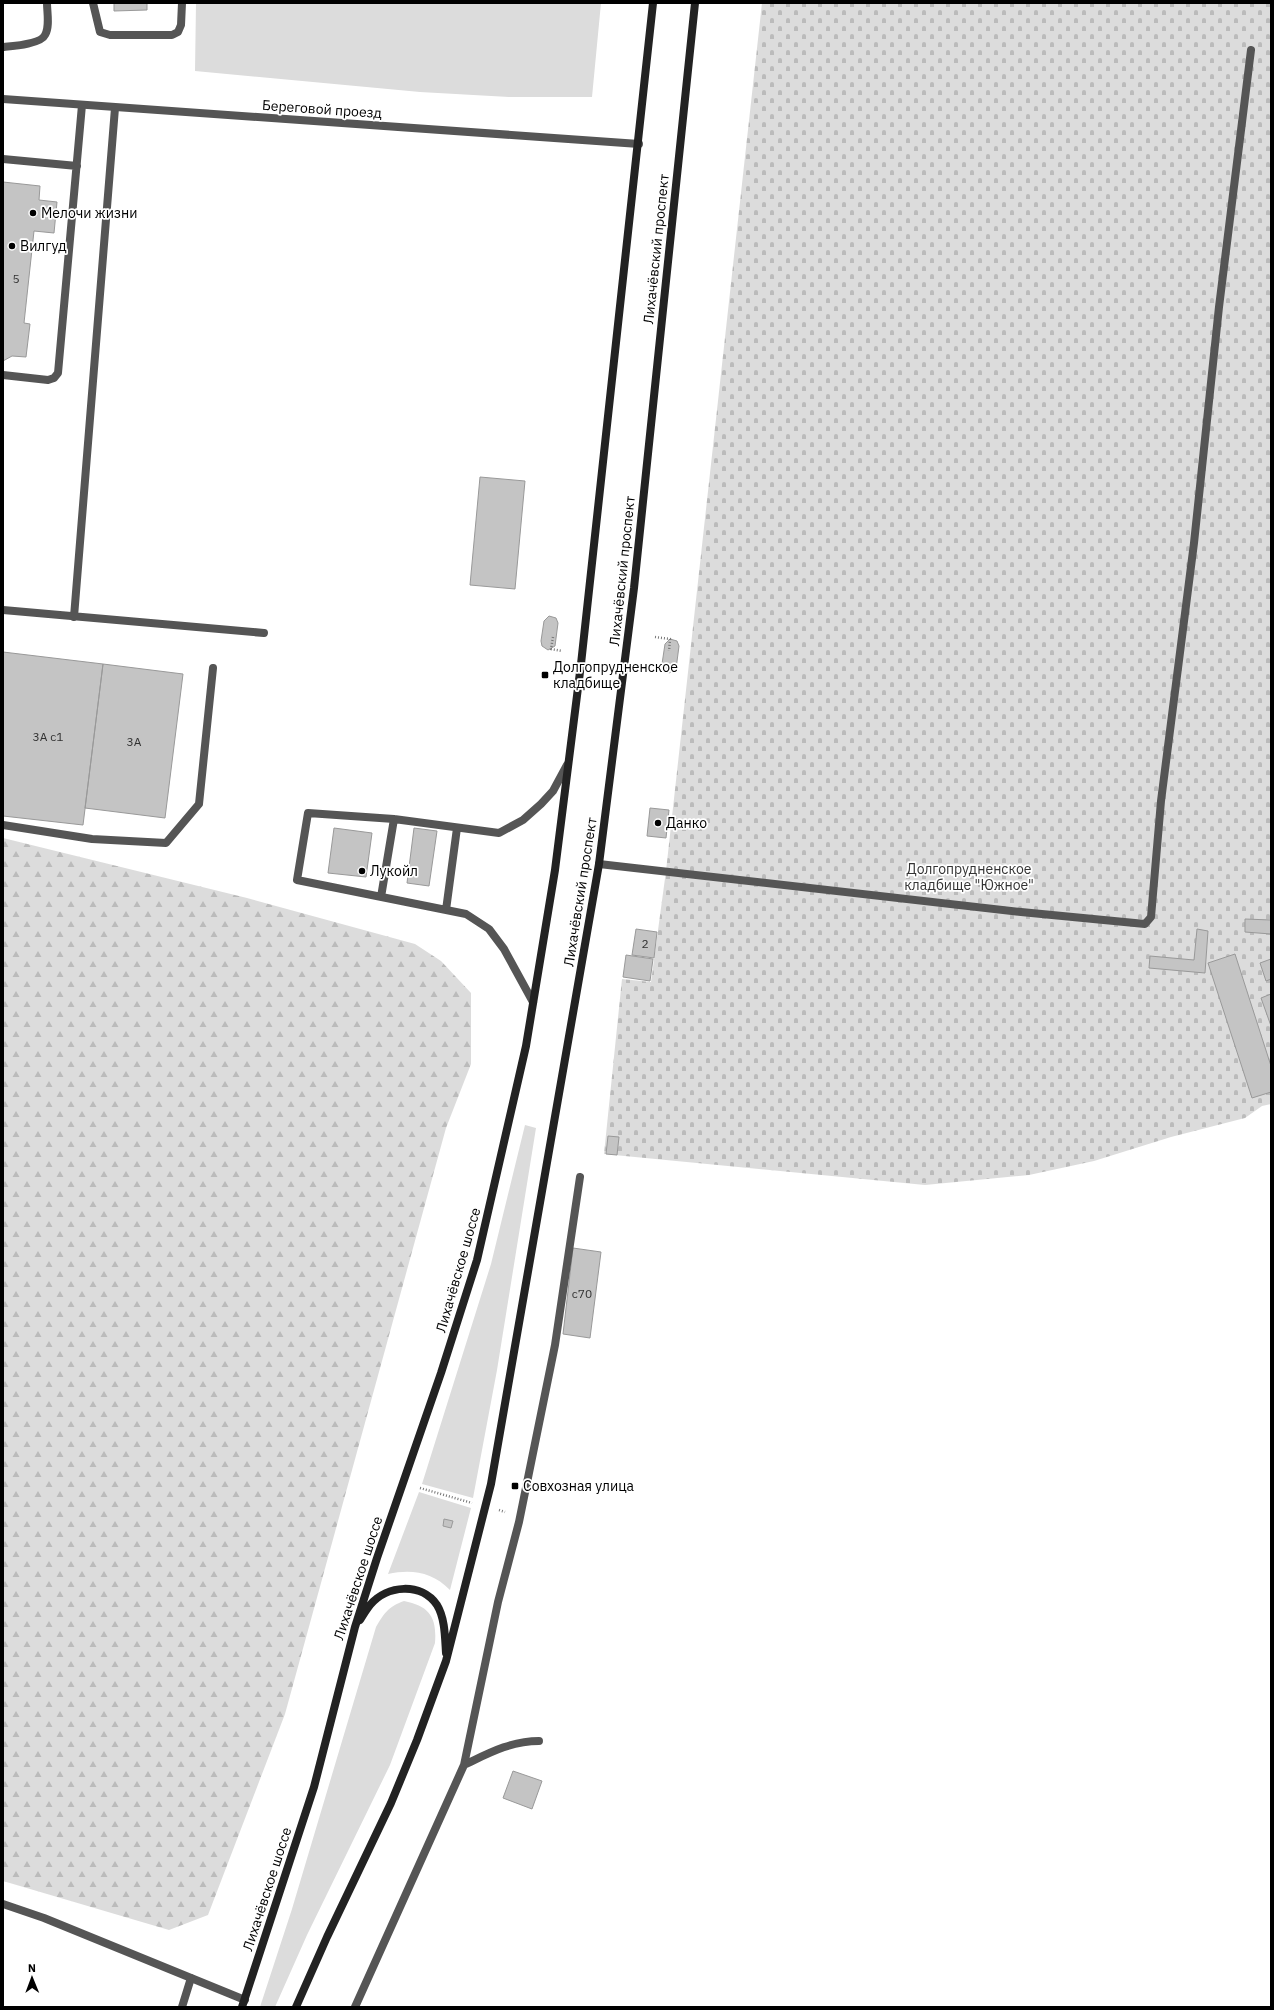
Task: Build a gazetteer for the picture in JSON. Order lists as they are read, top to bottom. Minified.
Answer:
{"streets":{"main road":["Лихачёвский проспект","Лихачёвское шоссе"],"street":["Береговой проезд"]},"crossings":[["Береговой проезд","Лихачёвский проспект"],["Лихачёвский проспект","Лихачёвское шоссе"]],"parks":["Долгопрудненское кладбище \"Южное\""],"places":{"other":["Мелочи жизни","Вилгуд","Данко","Лукойл"],"transit":["Долгопрудненское кладбище","Совхозная улица"]},"house_numbers":["5","3А с1","3А","2","с70"],"north":"top"}
